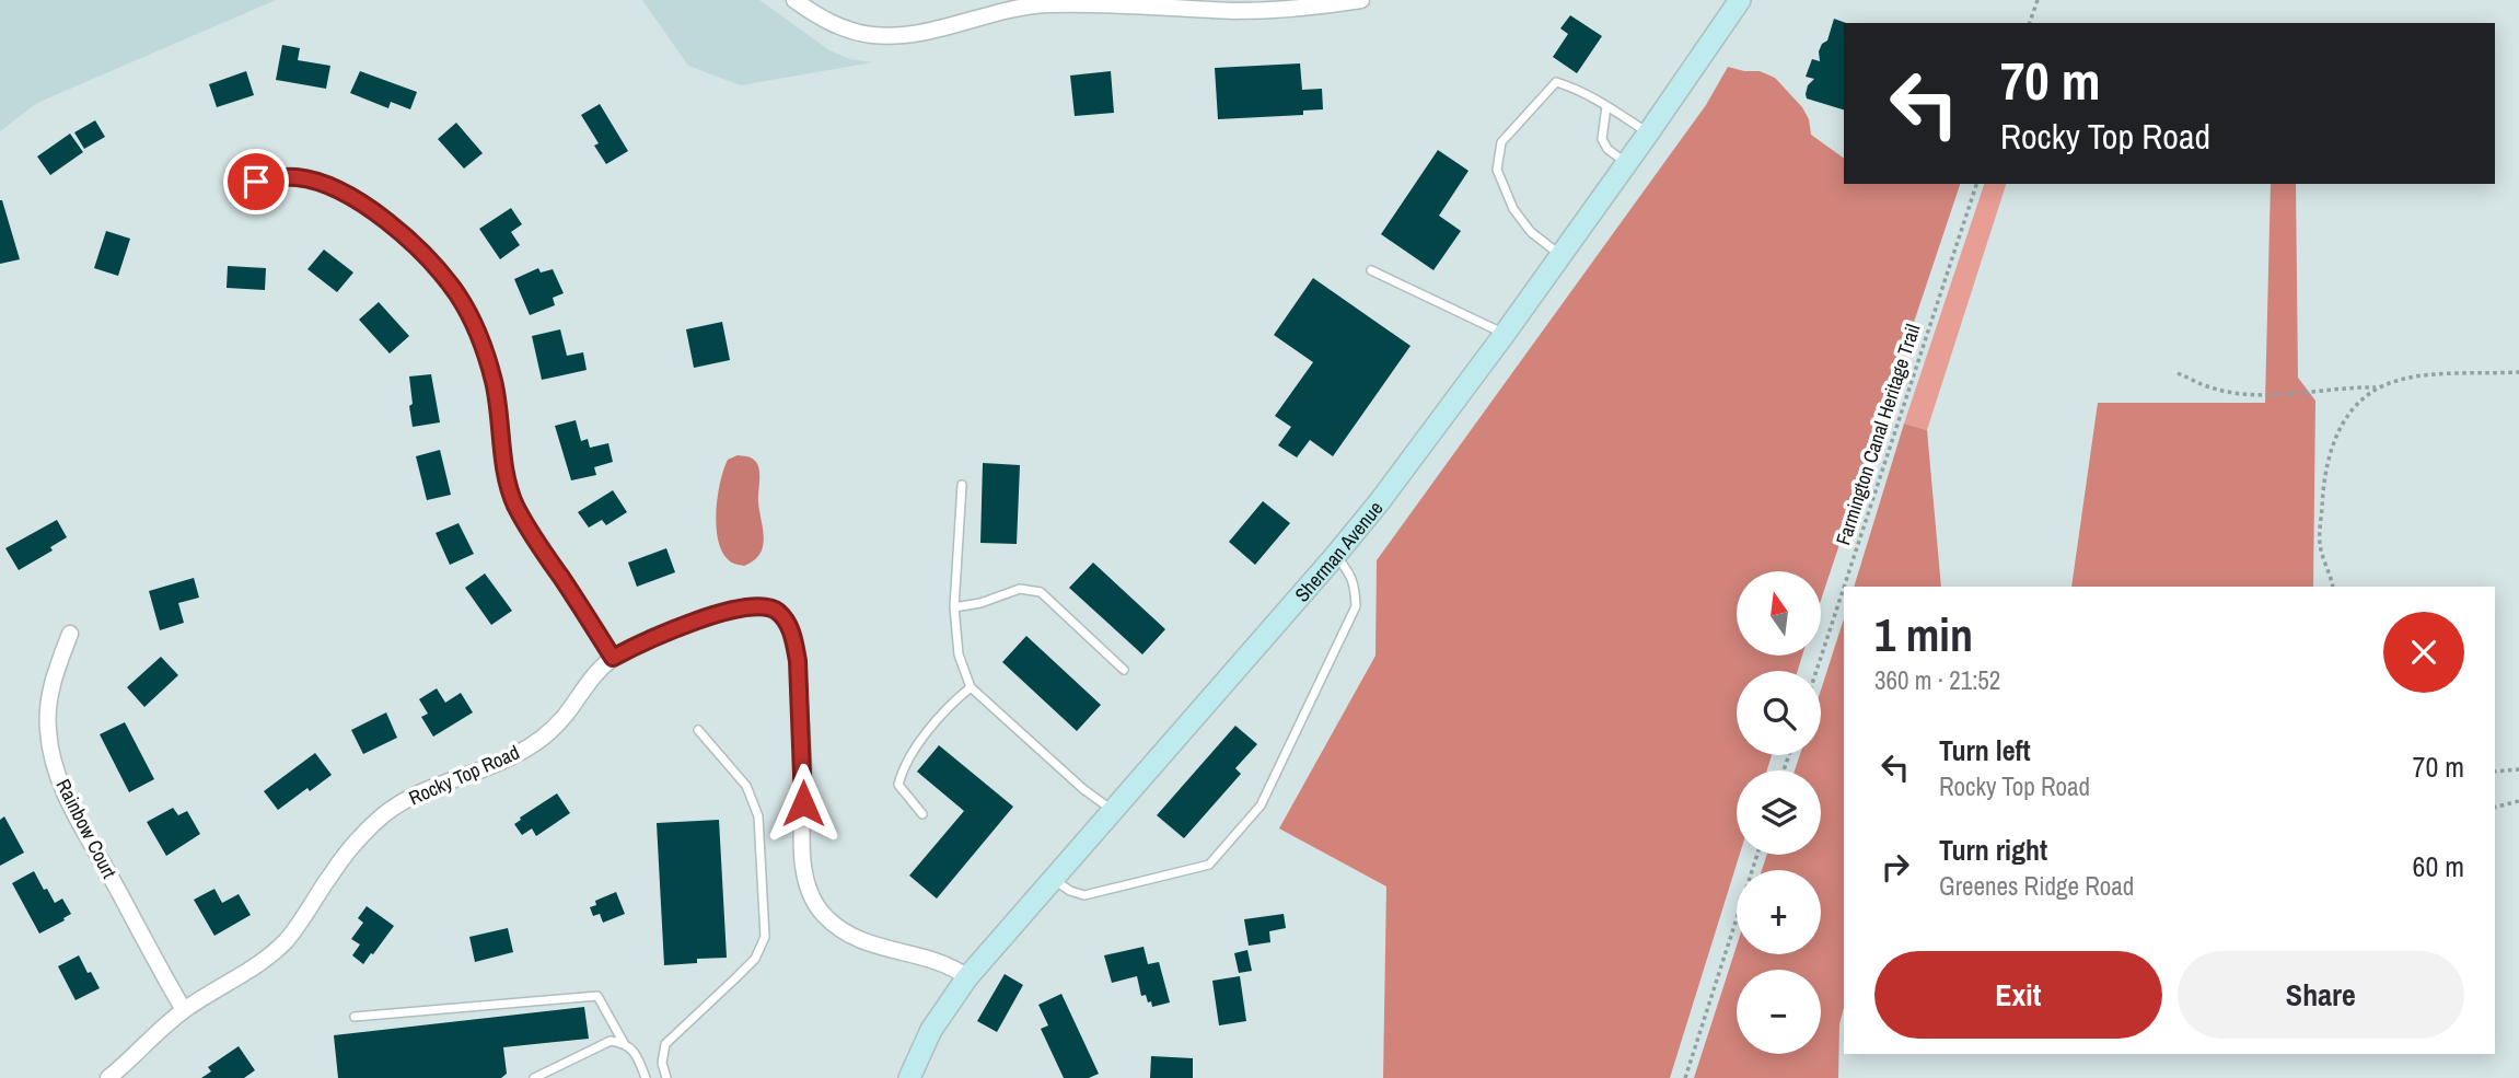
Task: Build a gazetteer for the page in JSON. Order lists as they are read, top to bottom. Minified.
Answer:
{"streets":{"main road":["Sherman Avenue"],"street":["Rocky Top Road","Rainbow Court"],"path":["Farmington Canal Heritage Trail"]},"crossings":[["Sherman Avenue","Rocky Top Road"],["Rocky Top Road","Rainbow Court"]],"north":"top","page":{"turn":["70 m","Rocky Top Road"],"map_buttons":["+","−"],"heading":["1 min","360 m · 21:52"],"list":[{"name":"Turn left","note":"Rocky Top Road","value":"70 m"},{"name":"Turn right","note":"Greenes Ridge Road","value":"60 m"}],"buttons":["Exit","Share"]}}
